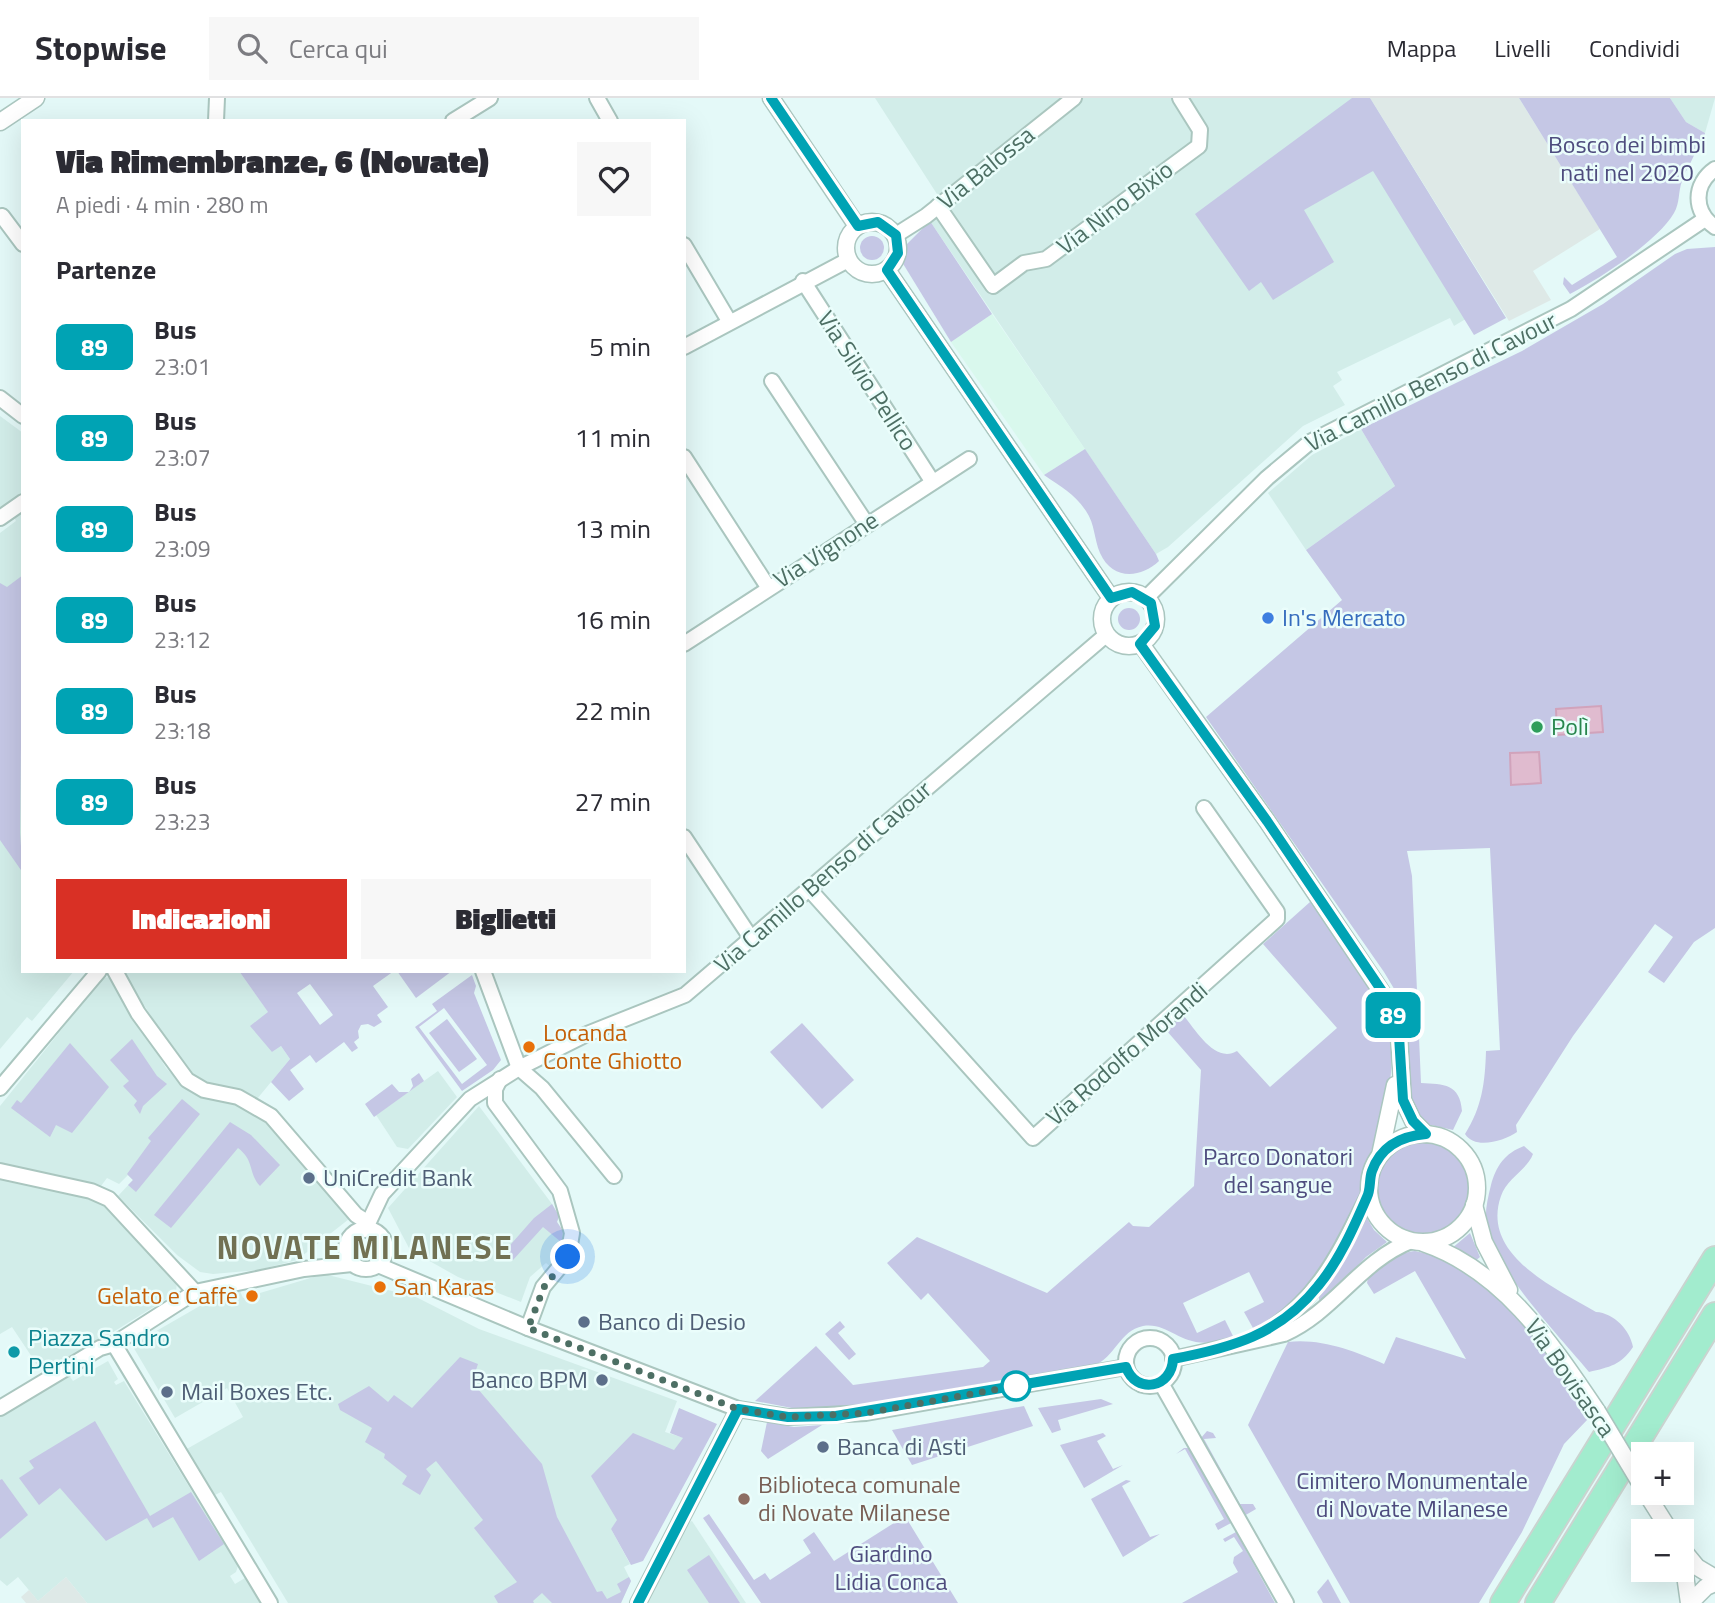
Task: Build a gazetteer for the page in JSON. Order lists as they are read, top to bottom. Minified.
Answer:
{"streets":{"street":["Via Balossa","Via Nino Bixio","Via Silvio Pellico","Via Camillo Benso di Cavour","Via Vignone","Via Rodolfo Morandi","Via Bovisasca"]},"crossings":[["Via Balossa","Via Nino Bixio"],["Via Silvio Pellico","Via Vignone"],["Via Camillo Benso di Cavour","Via Rodolfo Morandi"]],"districts":["NOVATE MILANESE"],"parks":["Bosco dei bimbi nati nel 2020","Parco Donatori del sangue","Cimitero Monumentale di Novate Milanese","Giardino Lidia Conca"],"places":["In's Mercato","Polì","Locanda Conte Ghiotto","UniCredit Bank","San Karas","Gelato e Caffè","Banco di Desio","Piazza Sandro Pertini","Banco BPM","Mail Boxes Etc.","Banca di Asti","Biblioteca comunale di Novate Milanese"],"lines":["bus line 89"],"page":{"header":"Stopwise","search":"Cerca qui","nav":["Mappa","Livelli","Condividi"],"on_map":"89","heading":[["Via Rimembranze, 6 (Novate)","A piedi · 4 min · 280 m"],"Partenze"],"list":[{"mark":"89","name":"Bus","note":"23:01","value":"5 min"},{"mark":"89","name":"Bus","note":"23:07","value":"11 min"},{"mark":"89","name":"Bus","note":"23:09","value":"13 min"},{"mark":"89","name":"Bus","note":"23:12","value":"16 min"},{"mark":"89","name":"Bus","note":"23:18","value":"22 min"},{"mark":"89","name":"Bus","note":"23:23","value":"27 min"}],"buttons":["Indicazioni","Biglietti"],"map_buttons":["+","−"]}}
